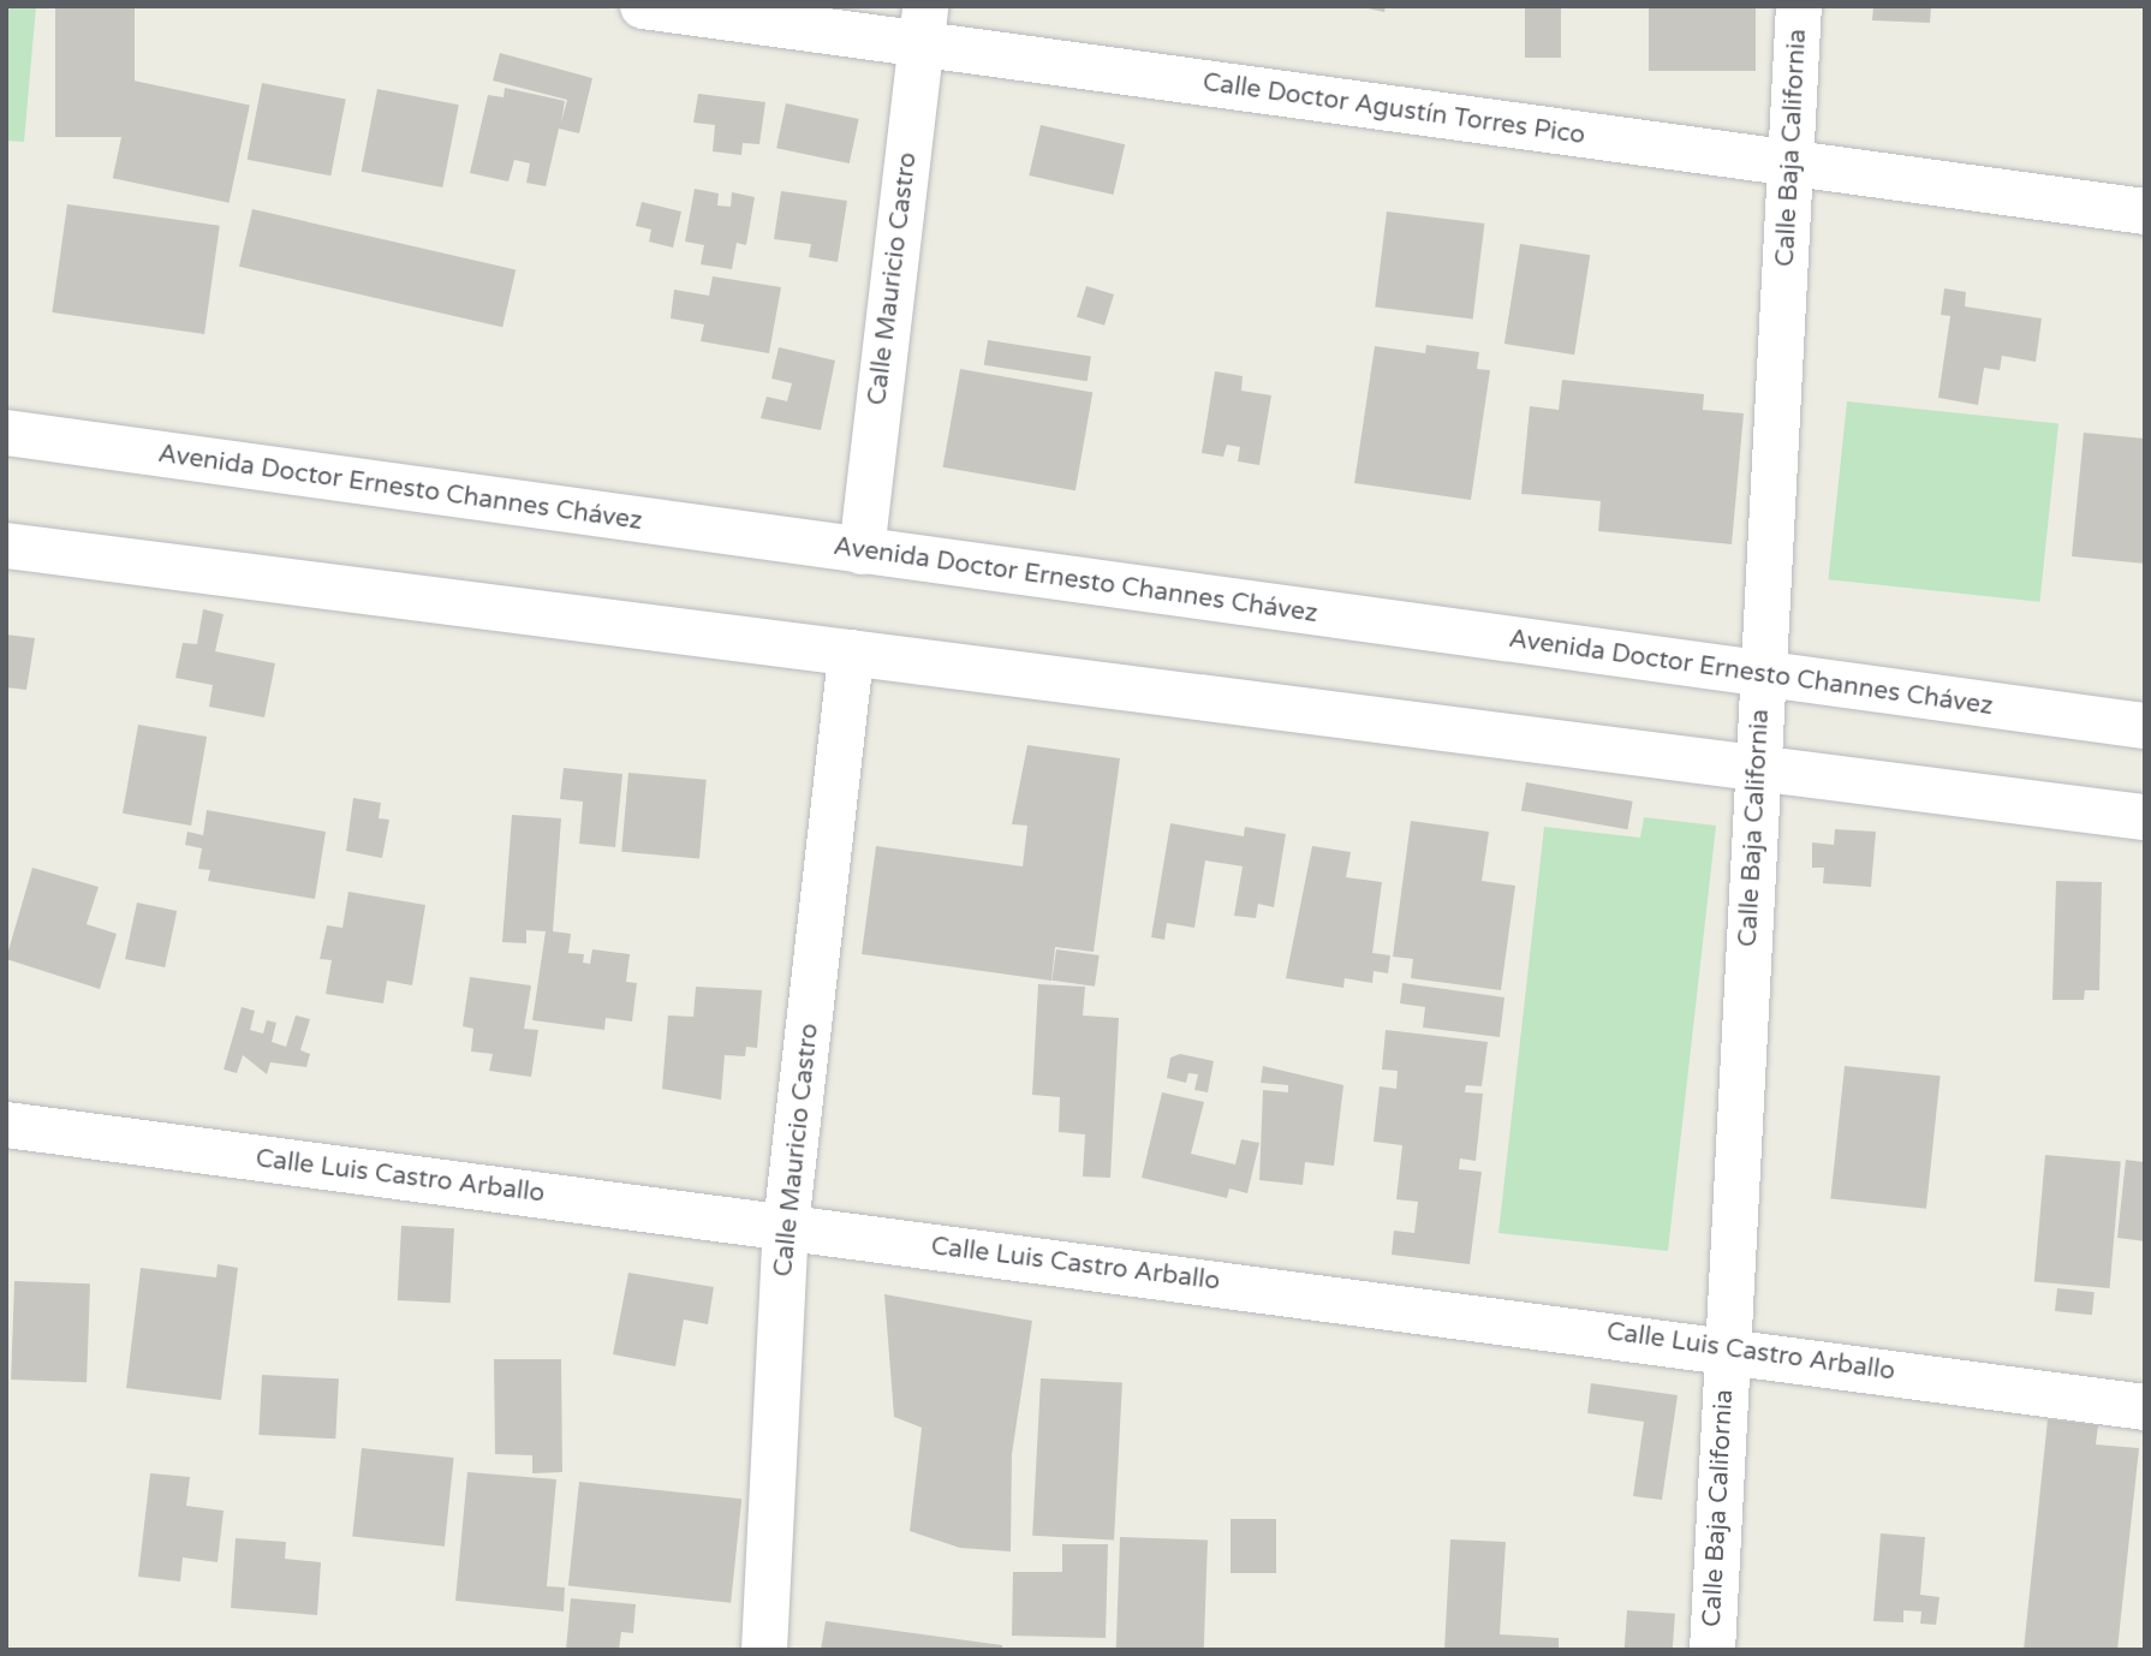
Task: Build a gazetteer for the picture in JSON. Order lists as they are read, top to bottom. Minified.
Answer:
{"streets":{"street":["Calle Doctor Agustín Torres Pico","Calle Baja California","Calle Mauricio Castro","Avenida Doctor Ernesto Channes Chávez","Calle Luis Castro Arballo"]},"crossings":[["Calle Doctor Agustín Torres Pico","Calle Baja California"],["Calle Doctor Agustín Torres Pico","Calle Mauricio Castro"],["Calle Baja California","Avenida Doctor Ernesto Channes Chávez"],["Calle Baja California","Calle Luis Castro Arballo"],["Calle Mauricio Castro","Avenida Doctor Ernesto Channes Chávez"],["Calle Mauricio Castro","Calle Luis Castro Arballo"]]}
